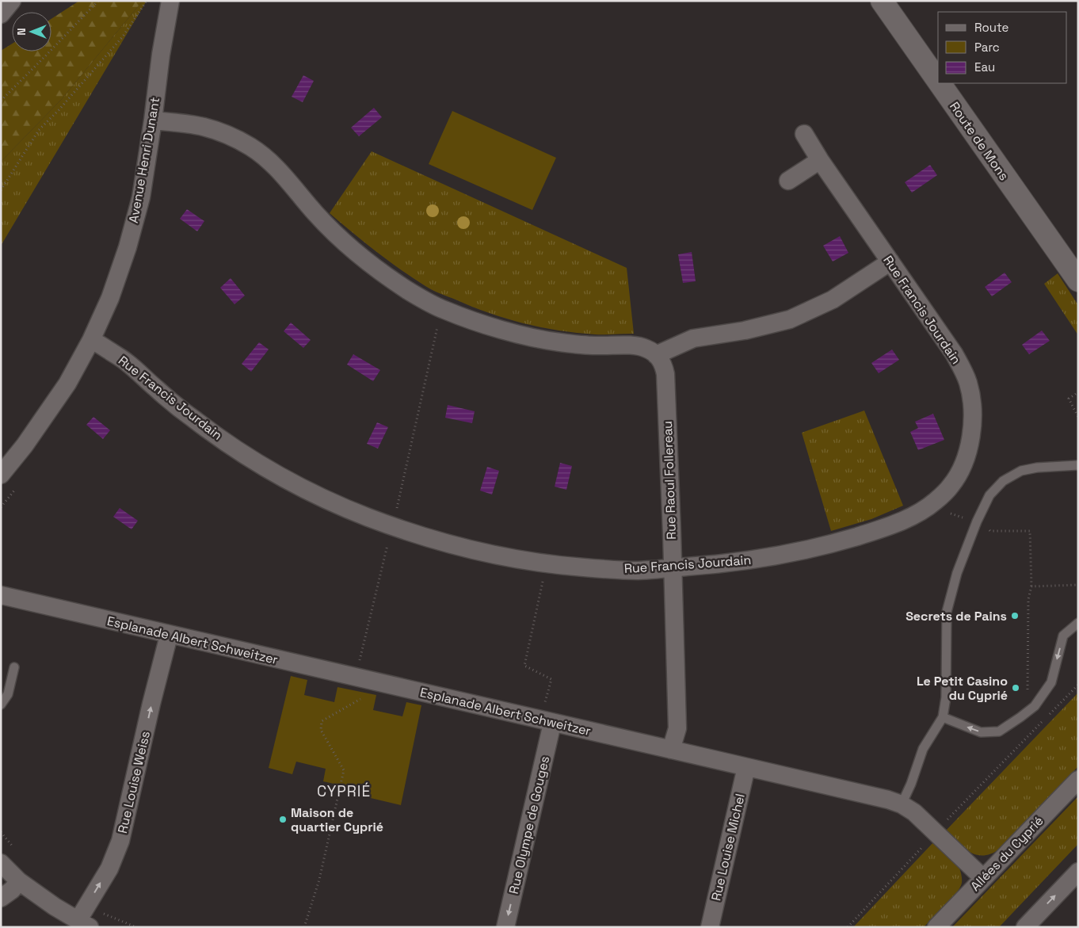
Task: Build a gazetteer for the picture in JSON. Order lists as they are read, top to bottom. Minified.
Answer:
{"streets":{"main road":["Route de Mons"],"street":["Avenue Henri Dunant","Rue Francis Jourdain","Rue Raoul Follereau","Esplanade Albert Schweitzer","Rue Louise Weiss","Rue Olympe de Gouges","Rue Louise Michel","Allées du Cyprié"]},"crossings":[["Avenue Henri Dunant","Rue Francis Jourdain"],["Rue Francis Jourdain","Rue Raoul Follereau"],["Rue Raoul Follereau","Esplanade Albert Schweitzer"],["Esplanade Albert Schweitzer","Rue Louise Weiss"],["Esplanade Albert Schweitzer","Rue Olympe de Gouges"],["Esplanade Albert Schweitzer","Rue Louise Michel"],["Esplanade Albert Schweitzer","Allées du Cyprié"]],"one_way":["Rue Louise Weiss","Rue Olympe de Gouges"],"districts":["CYPRIÉ"],"places":["Secrets de Pains","Le Petit Casino du Cyprié","Maison de quartier Cyprié"],"legend":["Route","Parc","Eau"],"north":"left"}
